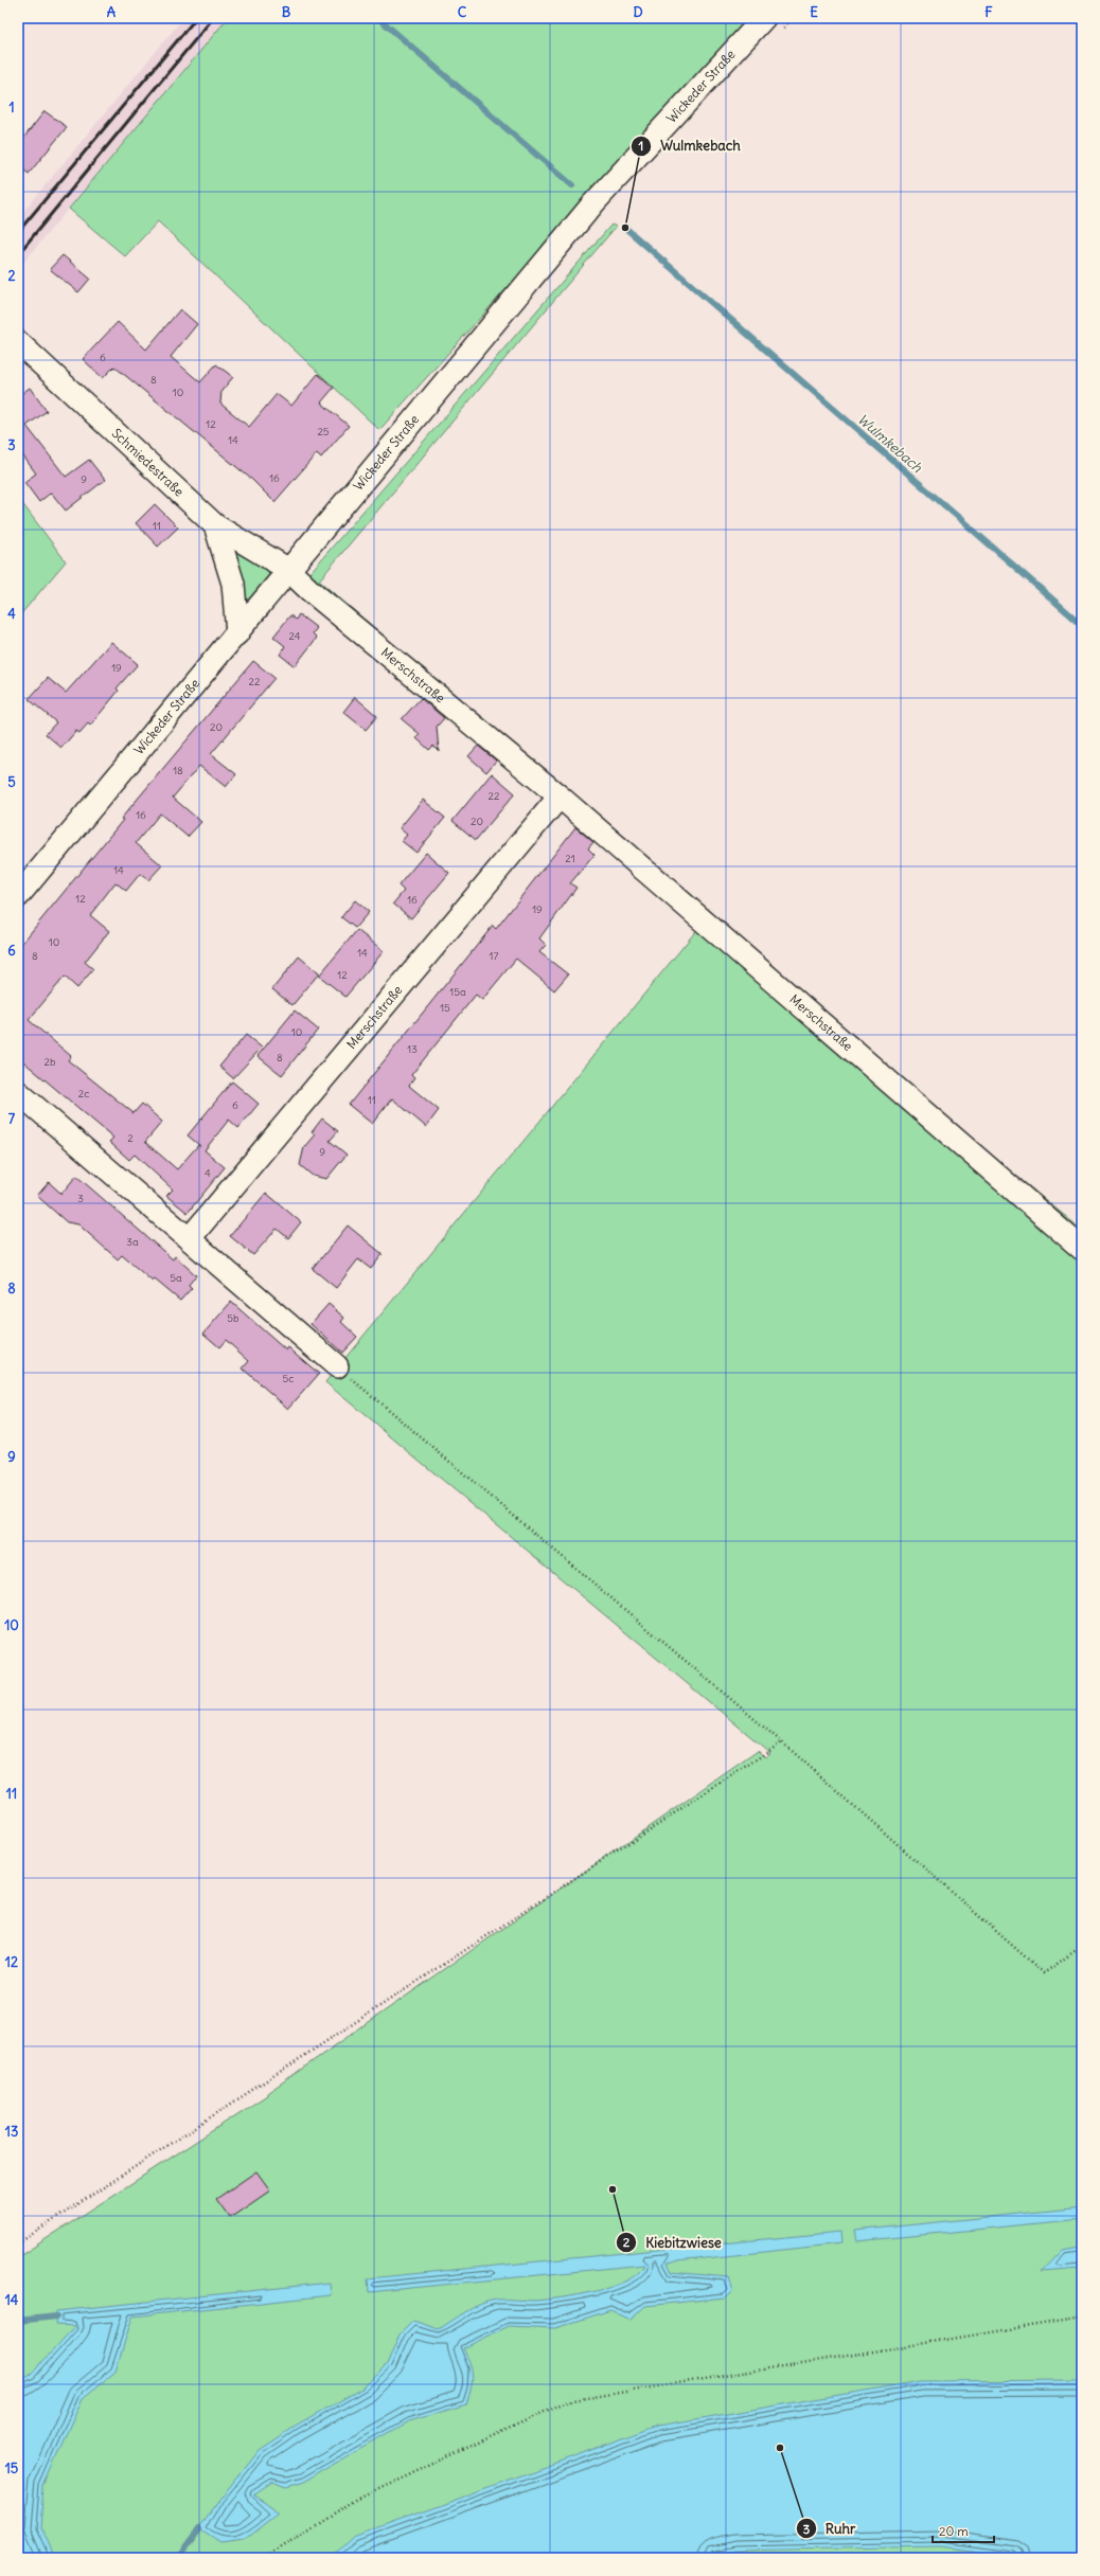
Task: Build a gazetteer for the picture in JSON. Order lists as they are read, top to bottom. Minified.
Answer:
{"streets":{"street":["Wickeder Straße","Schmiedestraße","Merschstraße"]},"crossings":[["Wickeder Straße","Schmiedestraße"],["Wickeder Straße","Merschstraße"],["Schmiedestraße","Merschstraße"]],"water":["Wulmkebach"],"places":["Wulmkebach","Kiebitzwiese","Ruhr"],"house_numbers":["6","8","10","12","25","14","16","9","11","24","19","22","20","18","22","16","20","21","14","12","16","19","10","14","8","17","12","15a","15","10","13","8","2b","2c","11","6","2","9","4","3","3a","5a","5b","5c"],"scale_bar":"20 m","grid":{"columns":["A","B","C","D","E","F"],"rows":["1","2","3","4","5","6","7","8","9","10","11","12","13","14","15"]}}
